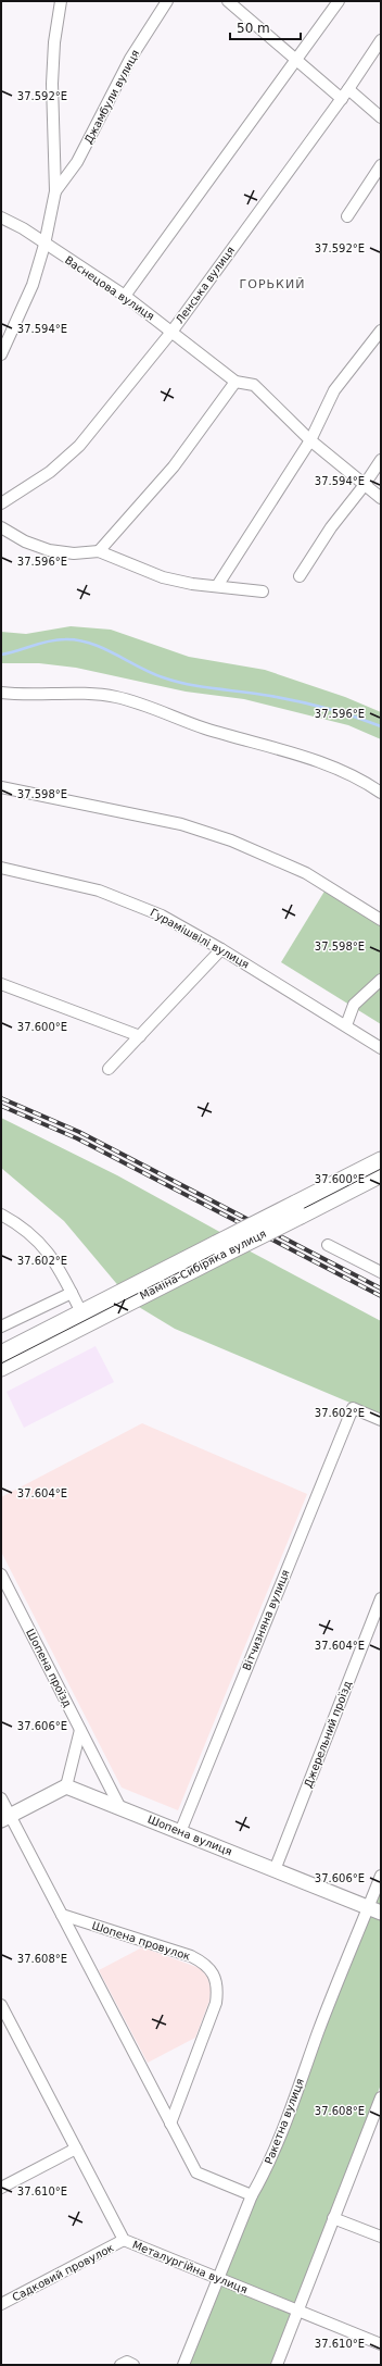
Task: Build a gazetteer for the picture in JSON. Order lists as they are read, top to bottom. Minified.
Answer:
{"streets":{"main road":["Маміна-Сибіряка вулиця"],"street":["Джамбули вулиця","Ленська вулиця","Васнецова вулиця","Гурамішвілі вулиця","Вітчизняна вулиця","Шопена проїзд","Джерельний проїзд","Шопена вулиця","Шопена провулок","Ракетна вулиця","Металургійна вулиця","Садковий провулок"]},"crossings":[["Джамбули вулиця","Васнецова вулиця"],["Ленська вулиця","Васнецова вулиця"],["Вітчизняна вулиця","Шопена вулиця"],["Шопена проїзд","Шопена вулиця"],["Джерельний проїзд","Шопена вулиця"],["Шопена вулиця","Ракетна вулиця"],["Ракетна вулиця","Металургійна вулиця"],["Металургійна вулиця","Садковий провулок"]],"districts":["ГОРЬКИЙ"],"scale_bar":"50 m","coordinates":["37.592°E","37.594°E","37.596°E","37.598°E","37.600°E","37.602°E","37.604°E","37.606°E","37.608°E","37.610°E"]}
